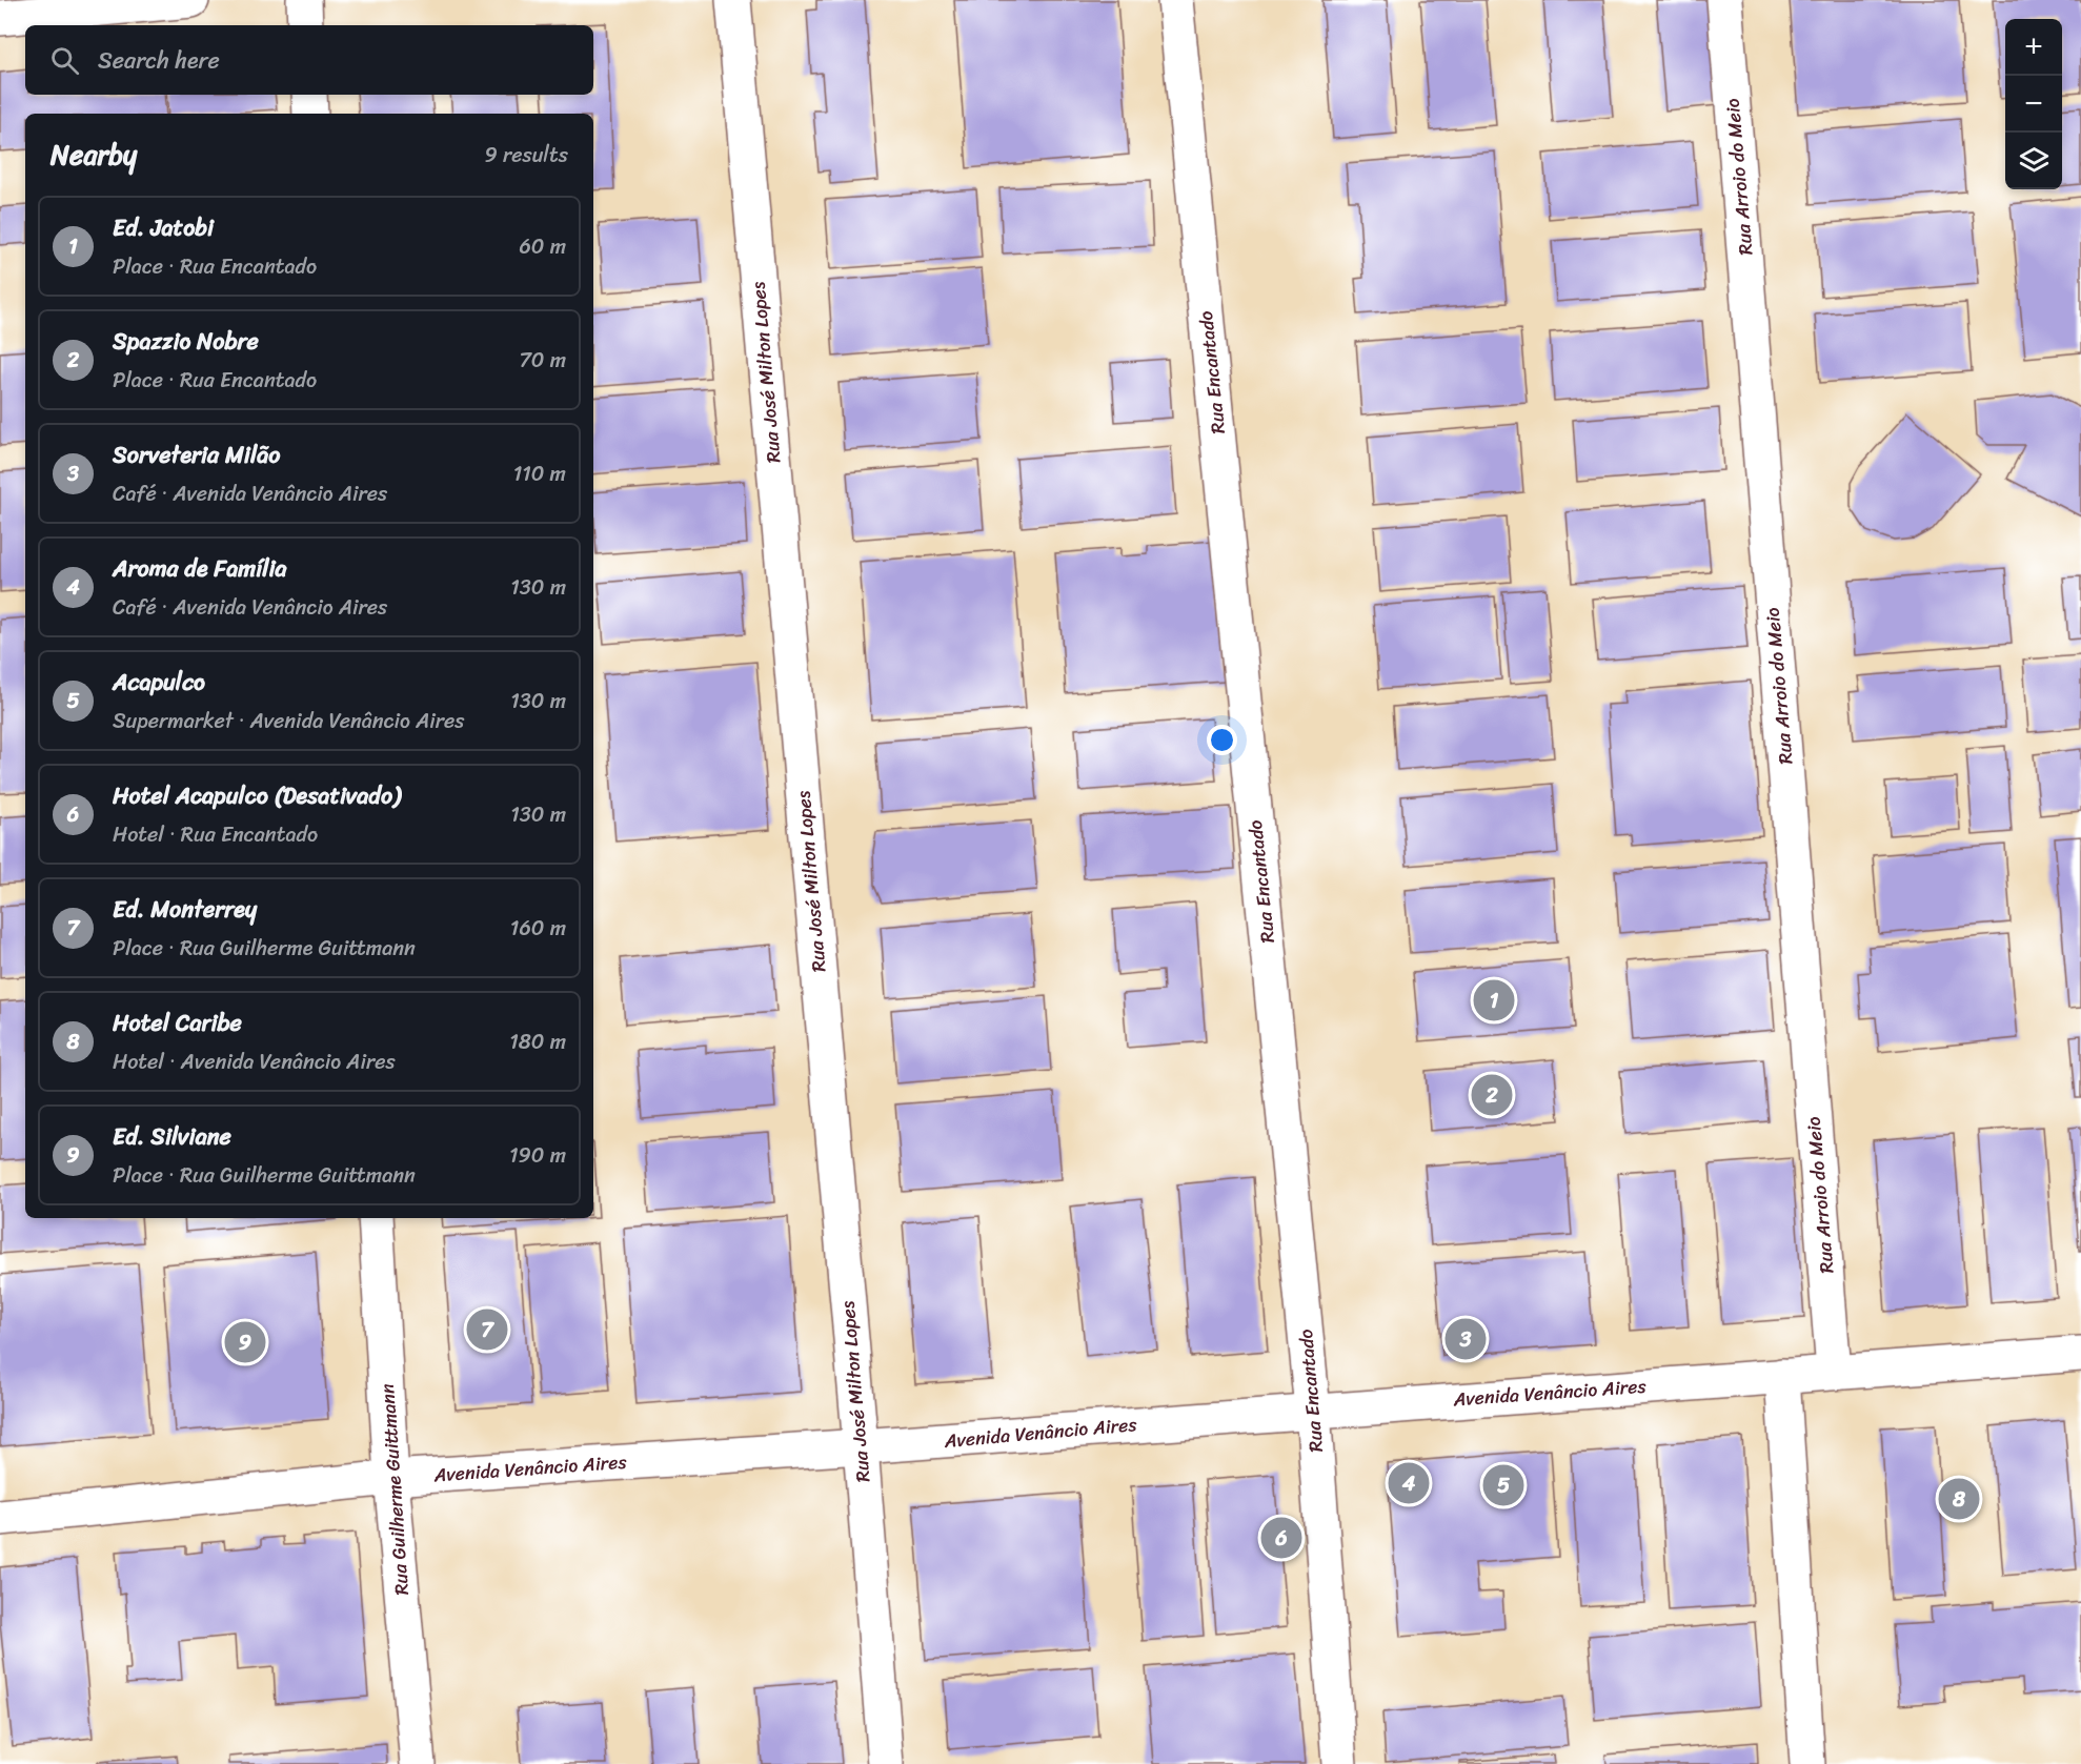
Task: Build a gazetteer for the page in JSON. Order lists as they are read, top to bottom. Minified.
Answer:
{"streets":{"street":["Rua Arroio do Meio","Rua José Milton Lopes","Rua Encantado","Avenida Venâncio Aires","Rua Guilherme Guittmann"]},"crossings":[["Rua Arroio do Meio","Avenida Venâncio Aires"],["Rua José Milton Lopes","Avenida Venâncio Aires"],["Rua Encantado","Avenida Venâncio Aires"],["Avenida Venâncio Aires","Rua Guilherme Guittmann"]],"page":{"map_buttons":["+","−"],"search":"Search here","heading":["Nearby","9 results"],"list":[{"mark":"1","name":"Ed. Jatobi","note":"Place · Rua Encantado","value":"60 m"},{"mark":"2","name":"Spazzio Nobre","note":"Place · Rua Encantado","value":"70 m"},{"mark":"3","name":"Sorveteria Milão","note":"Café · Avenida Venâncio Aires","value":"110 m"},{"mark":"4","name":"Aroma de Família","note":"Café · Avenida Venâncio Aires","value":"130 m"},{"mark":"5","name":"Acapulco","note":"Supermarket · Avenida Venâncio Aires","value":"130 m"},{"mark":"6","name":"Hotel Acapulco (Desativado)","note":"Hotel · Rua Encantado","value":"130 m"},{"mark":"7","name":"Ed. Monterrey","note":"Place · Rua Guilherme Guittmann","value":"160 m"},{"mark":"8","name":"Hotel Caribe","note":"Hotel · Avenida Venâncio Aires","value":"180 m"},{"mark":"9","name":"Ed. Silviane","note":"Place · Rua Guilherme Guittmann","value":"190 m"}],"pins":["1","2","7","3","9","4","5","8","6"]}}
